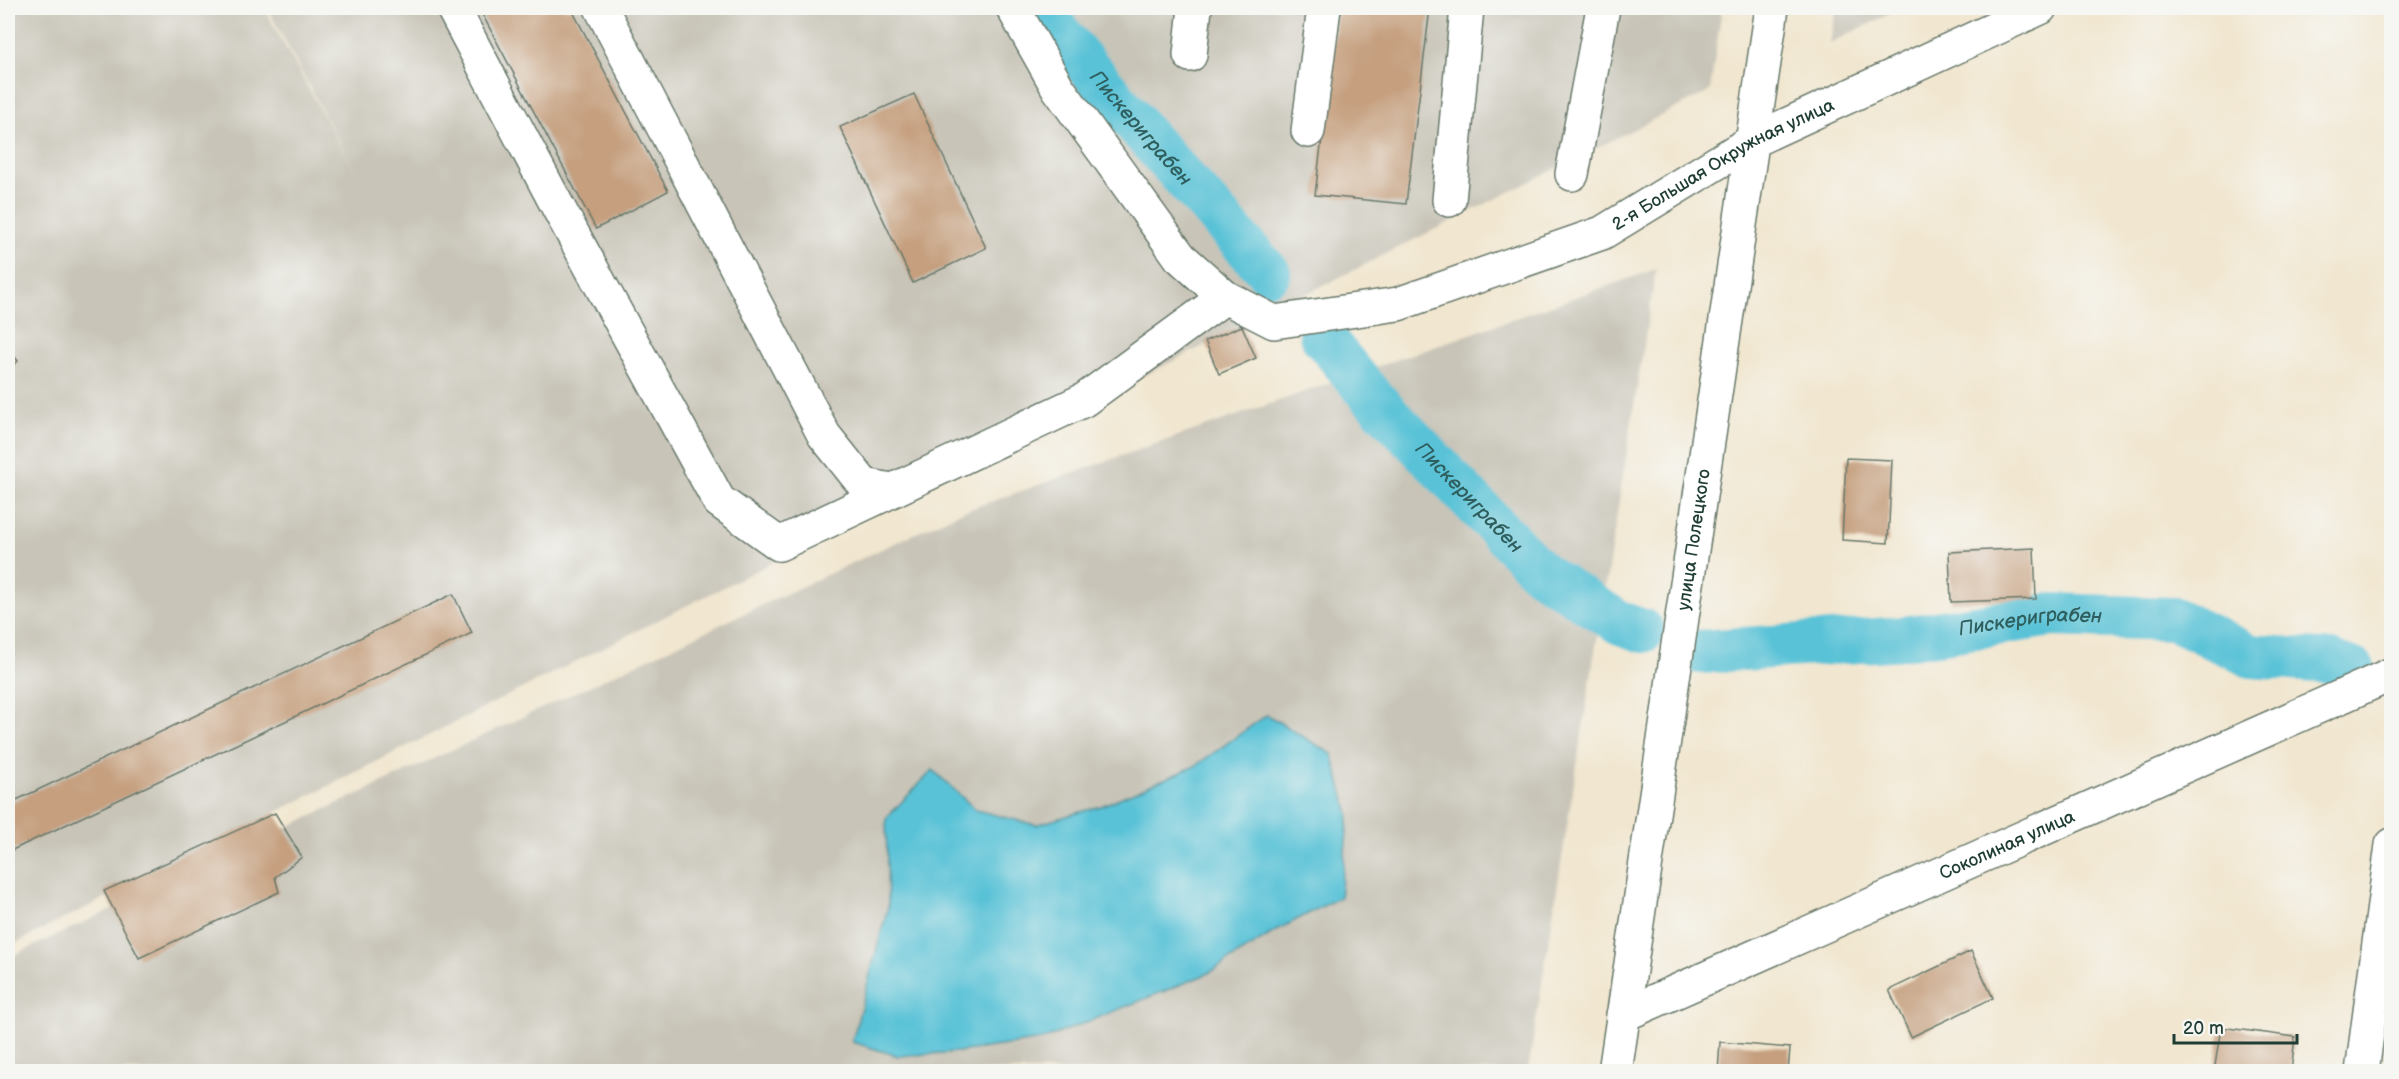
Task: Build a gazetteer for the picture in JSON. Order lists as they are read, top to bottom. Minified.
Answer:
{"streets":{"street":["2-я Большая Окружная улица","улица Полецкого","Соколиная улица"]},"crossings":[["2-я Большая Окружная улица","улица Полецкого"],["улица Полецкого","Соколиная улица"]],"water":["Пискериграбен"],"scale_bar":"20 m"}
